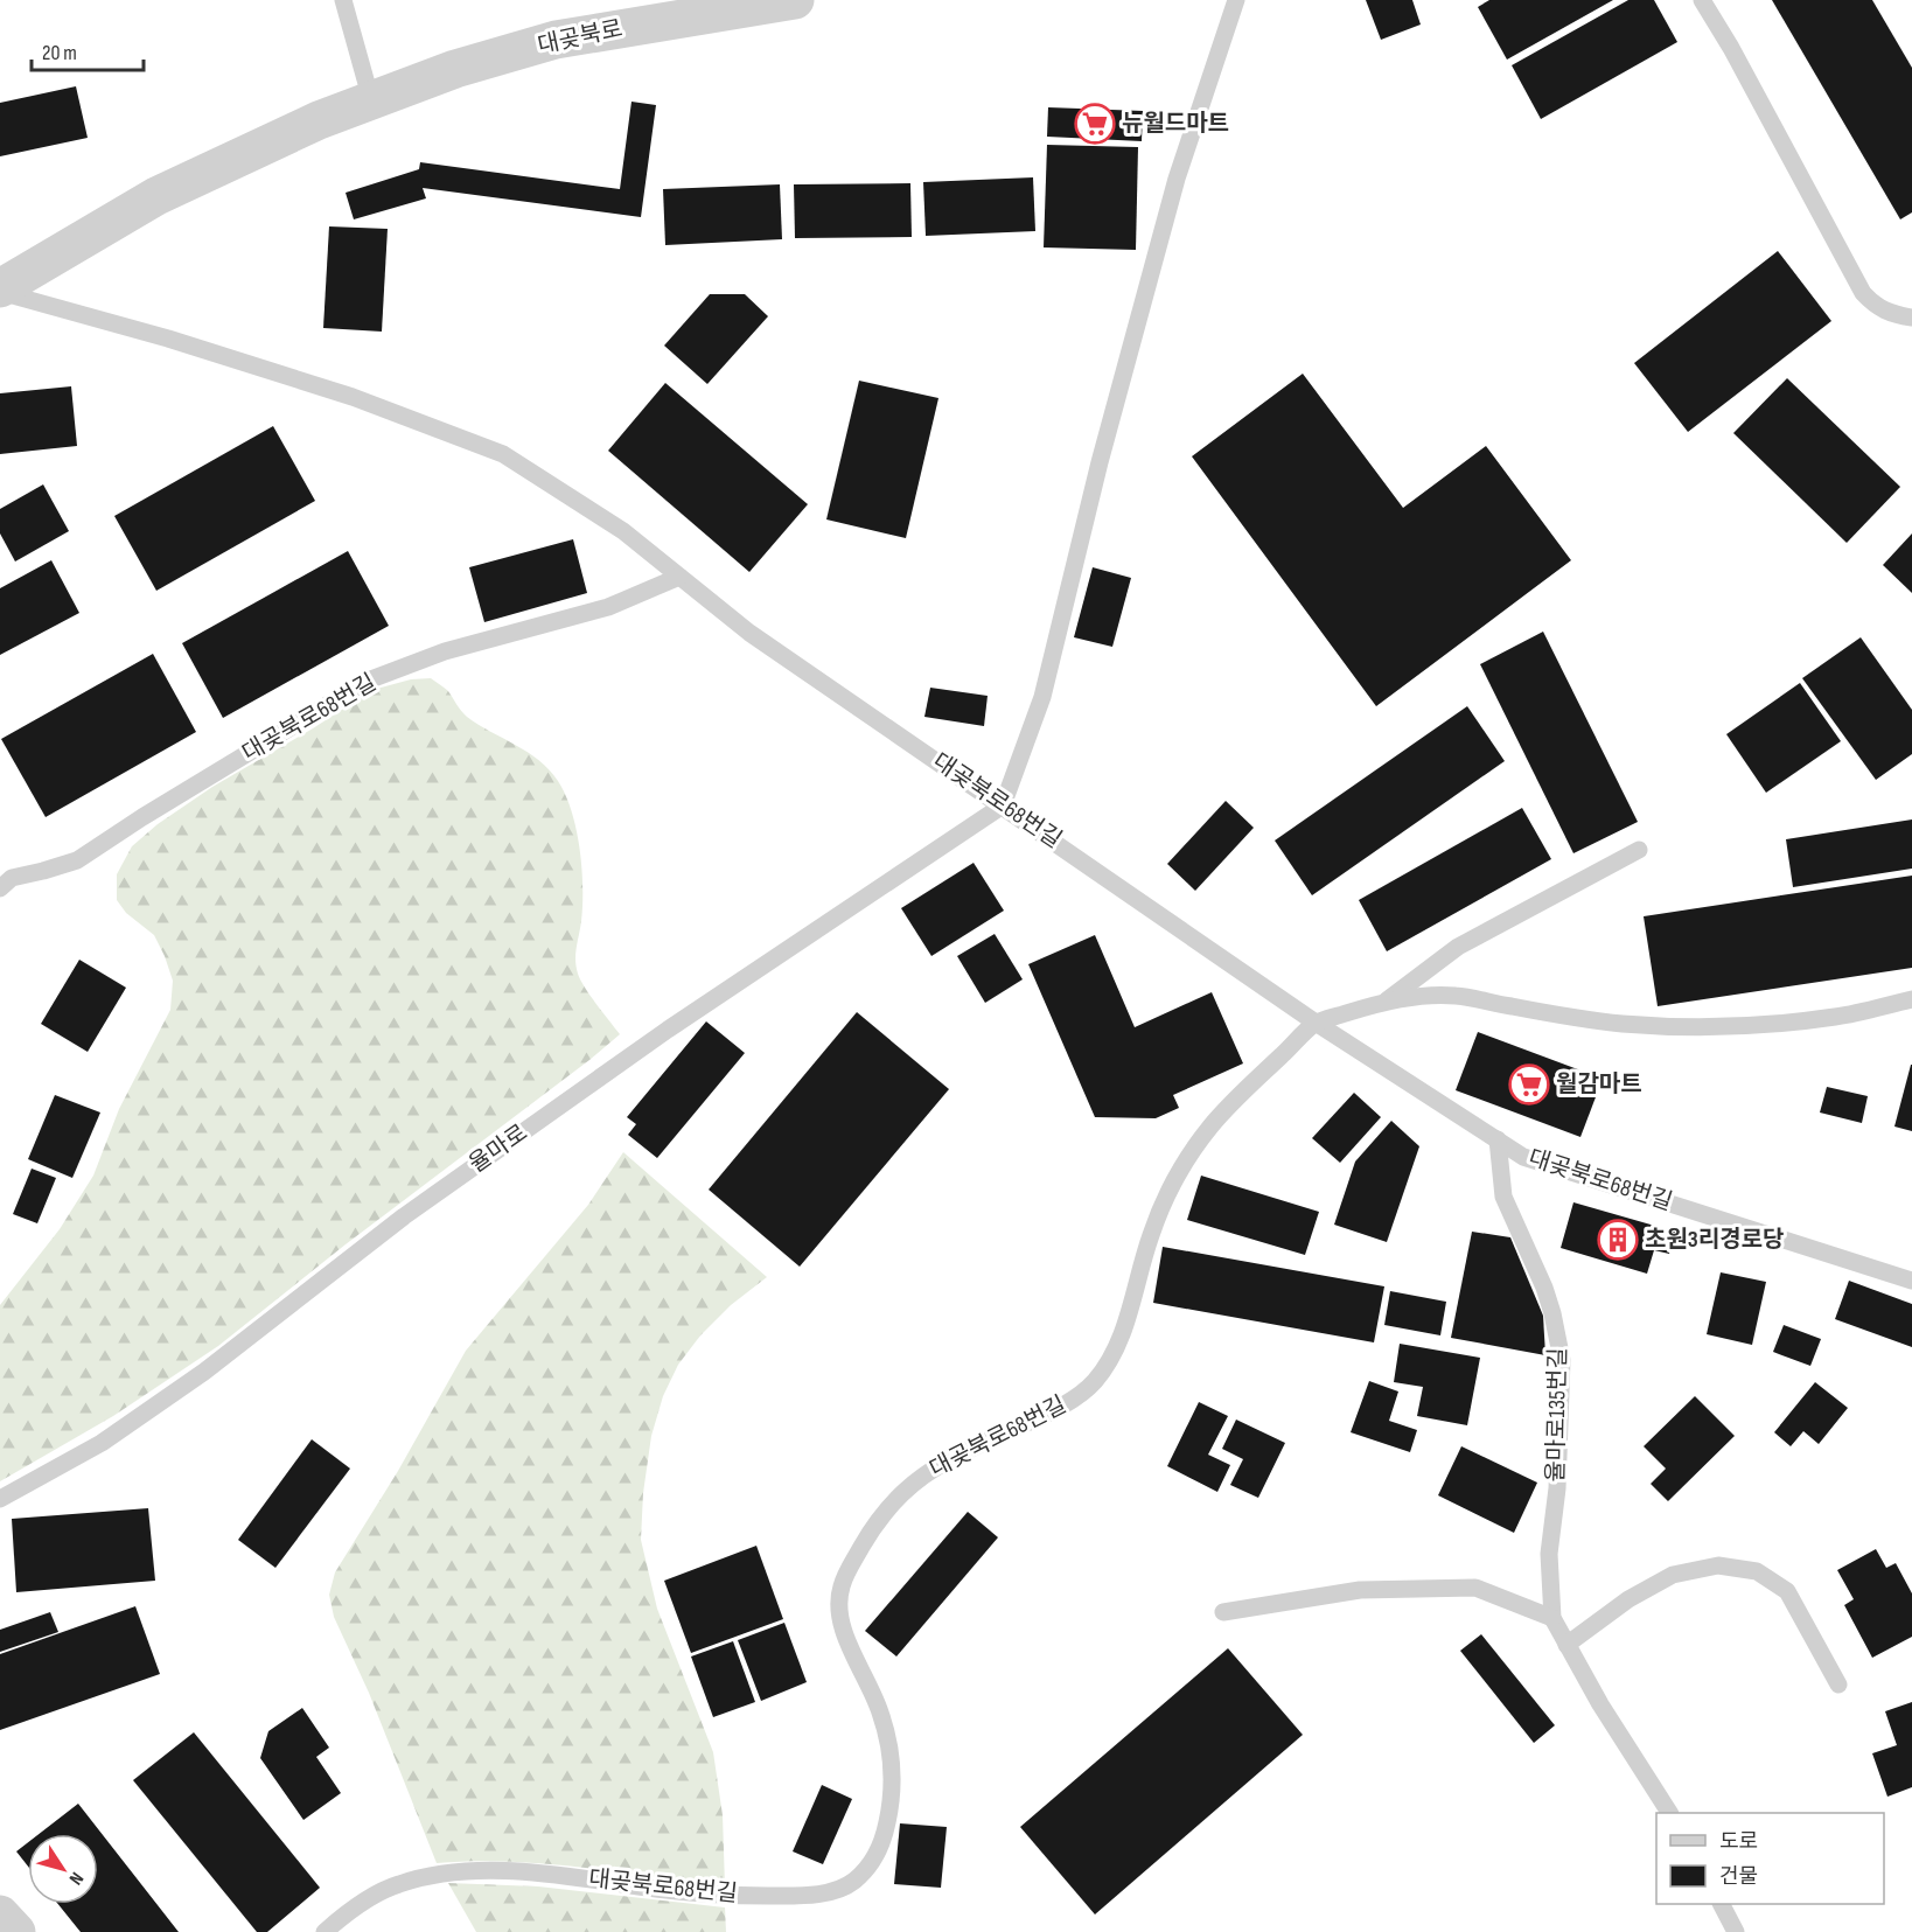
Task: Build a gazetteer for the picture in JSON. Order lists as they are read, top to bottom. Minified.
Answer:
{"streets":{"street":["대곶북로"],"lane":["대곶북로68번길","율마로","율마로135번길"]},"crossings":[["대곶북로","대곶북로68번길"],["대곶북로68번길","율마로"],["대곶북로68번길","율마로135번길"]],"places":{"supermarket":["뉴월드마트","월감마트"],"building":["초원3리경로당"]},"legend":["도로","건물"],"scale_bar":"20 m","north":"bottom right"}
